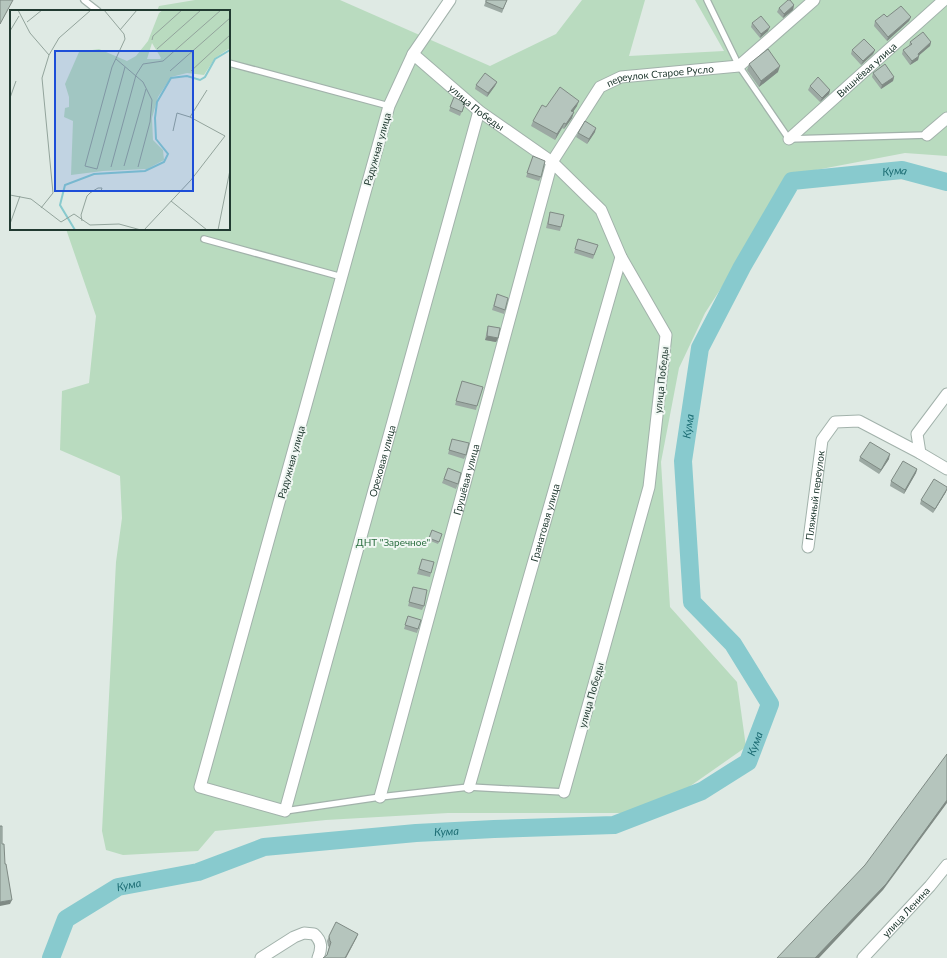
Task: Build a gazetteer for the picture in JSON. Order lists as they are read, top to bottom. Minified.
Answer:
{"streets":{"street":["Вишнёвая улица","переулок Старое Русло","улица Победы","Радужная улица","Ореховая улица","Грушёвая улица","Пляжный переулок","Гранатовая улица","улица Ленина"]},"crossings":[["переулок Старое Русло","улица Победы"],["переулок Старое Русло","Грушёвая улица"],["улица Победы","Радужная улица"],["улица Победы","Ореховая улица"],["улица Победы","Грушёвая улица"],["улица Победы","Гранатовая улица"],["Радужная улица","Ореховая улица"]],"water":["Кума"],"parks":["ДНТ \"Заречное\""]}
